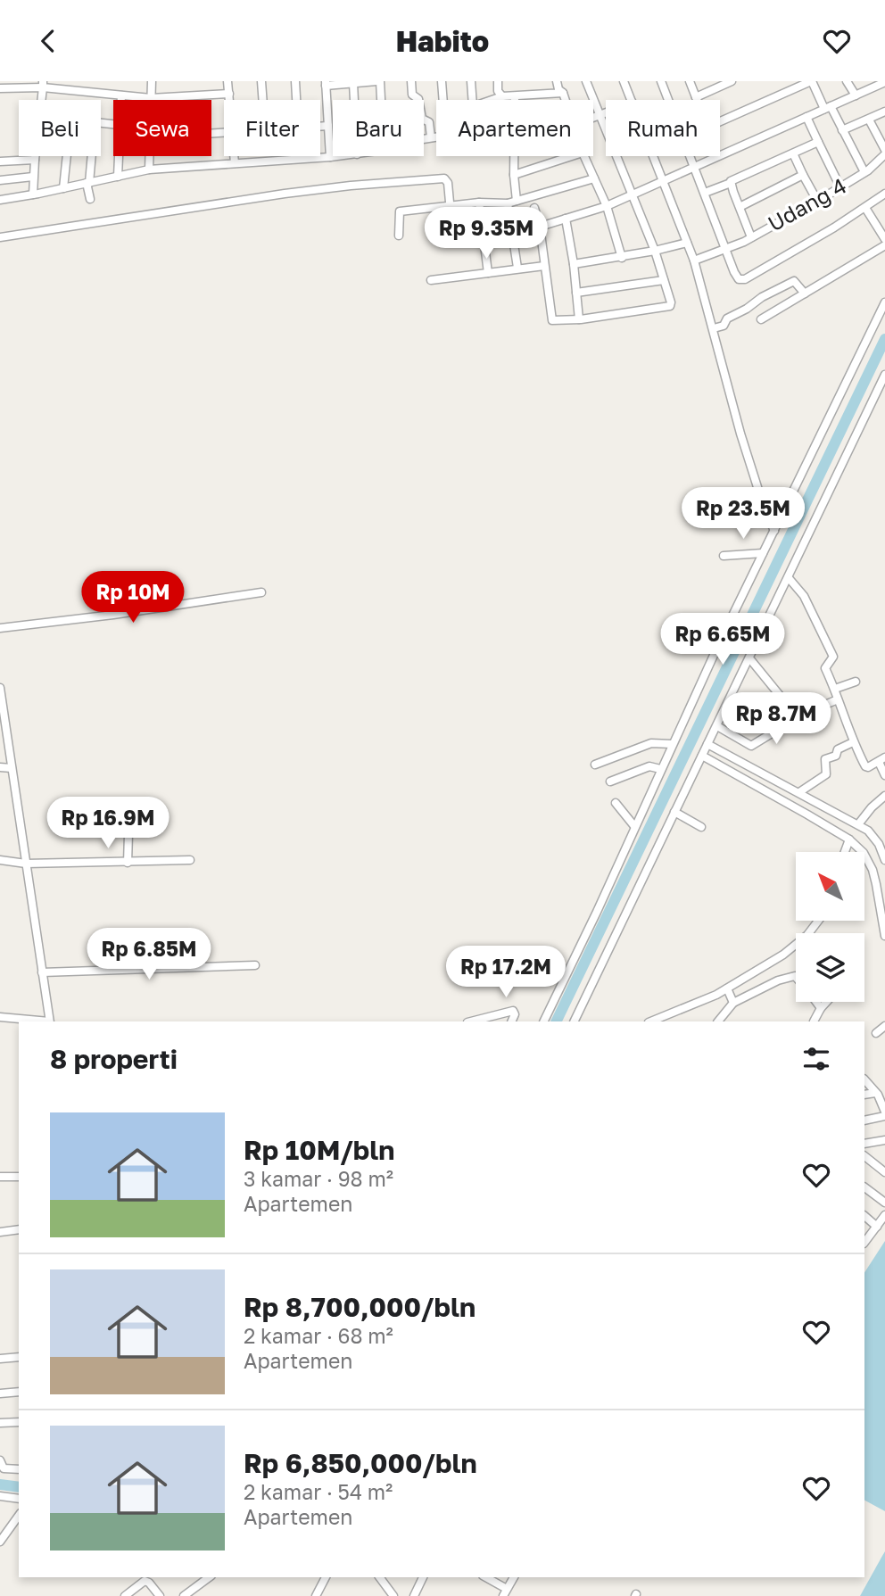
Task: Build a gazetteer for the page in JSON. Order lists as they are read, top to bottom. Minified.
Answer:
{"streets":{"street":["Udang 4"]},"north":"top left","page":{"header":"Habito","chip":["Beli","Sewa","Filter","Baru","Apartemen","Rumah"],"price":["Rp 9.35M","Rp 23.5M","Rp 10M","Rp 6.65M","Rp 8.7M","Rp 16.9M","Rp 6.85M","Rp 17.2M"],"heading":"8 properti","list":[{"name":"Rp 10M/bln","note":"3 kamar · 98 m² · Apartemen"},{"name":"Rp 8,700,000/bln","note":"2 kamar · 68 m² · Apartemen"},{"name":"Rp 6,850,000/bln","note":"2 kamar · 54 m² · Apartemen"}]}}
